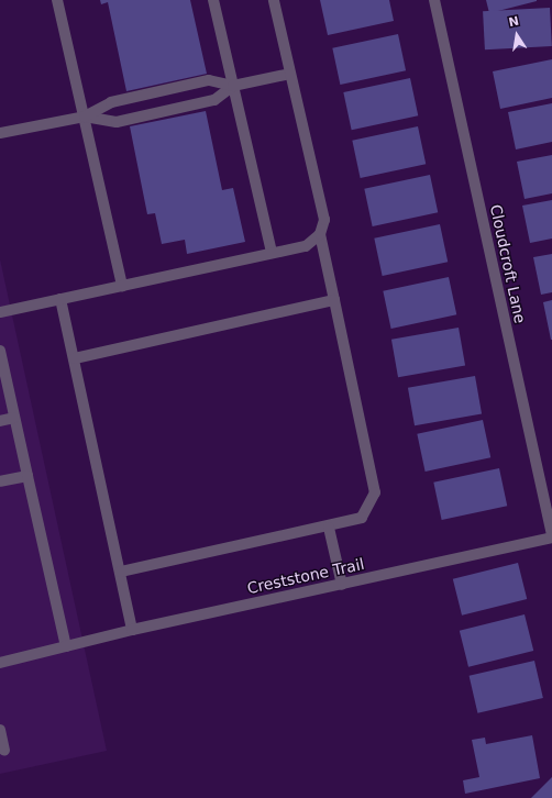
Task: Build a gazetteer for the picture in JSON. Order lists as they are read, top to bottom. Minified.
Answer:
{"streets":{"street":["Cloudcroft Lane","Creststone Trail"]},"crossings":[["Cloudcroft Lane","Creststone Trail"]],"north":"top"}
